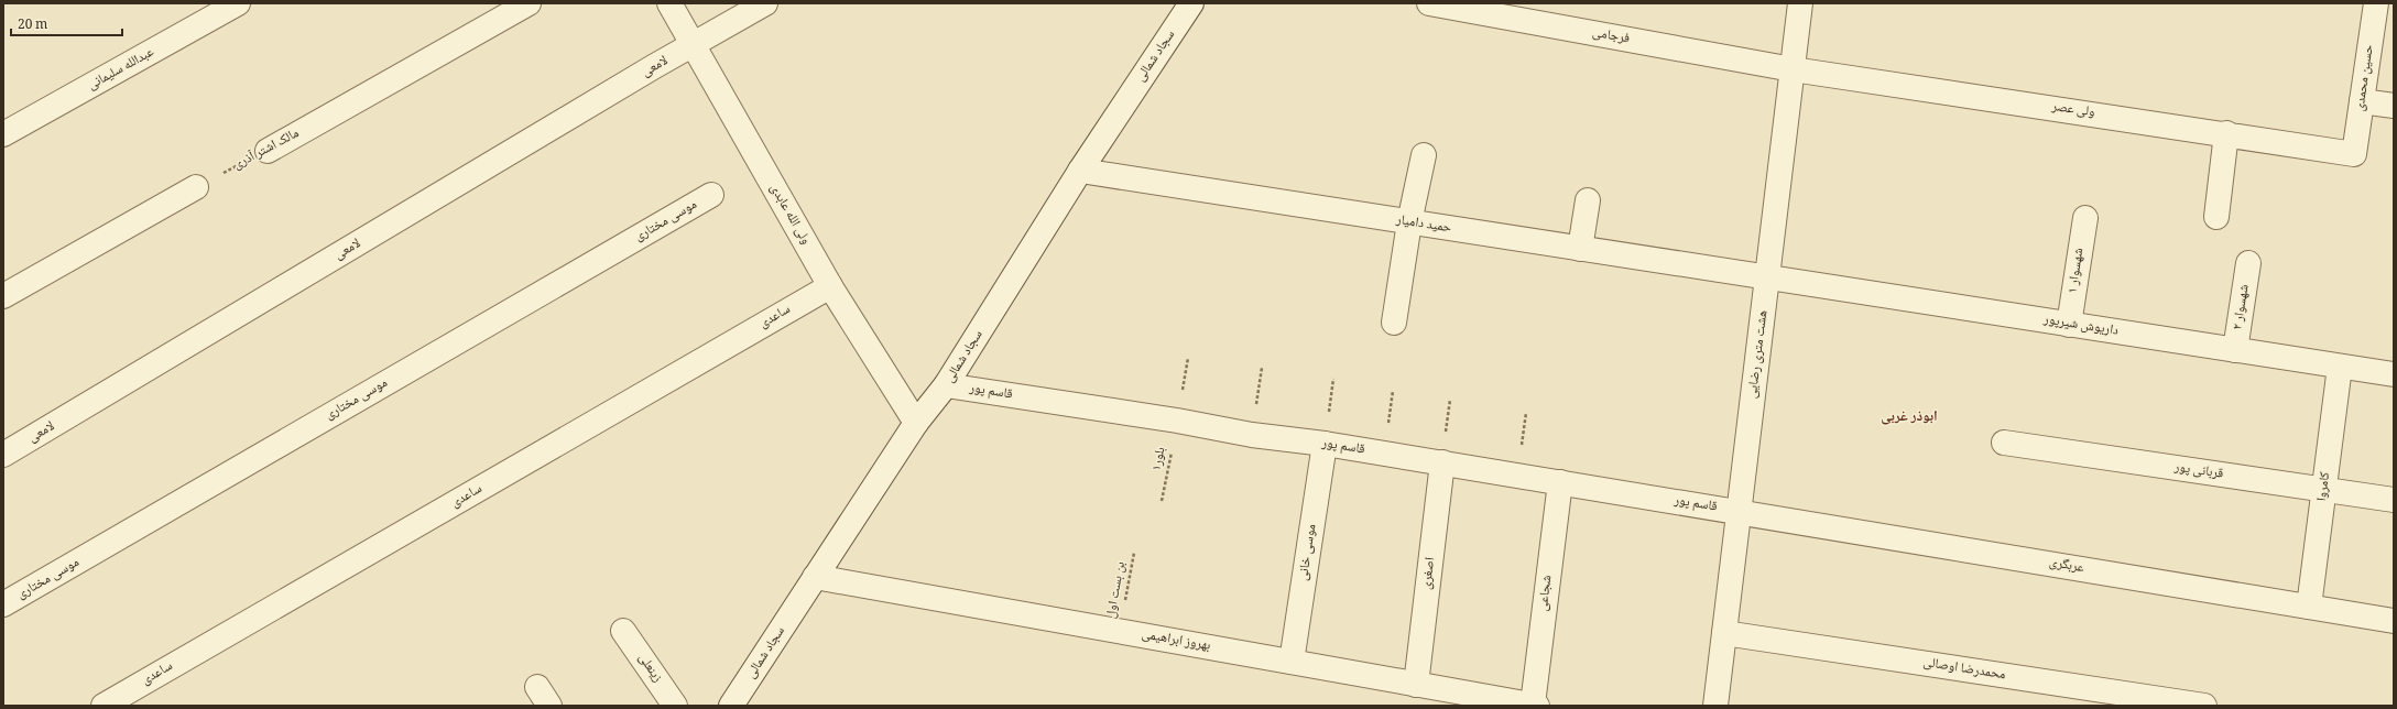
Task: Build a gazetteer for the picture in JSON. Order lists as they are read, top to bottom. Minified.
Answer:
{"streets":{"street":["فرجامی","سجاد شمالی","لامعی","عبدالله سلیمانی","حسین محمدی","ولی عصر","مالک اشتر آذری","ولی الله عابدی","موسی مختاری","حمید دامیار","شهسوار ۱","شهسوار ۲","ساعدی","داریوش شیرپور","هشت متری رضایی","قاسم پور","قربانی پور","کامروا","موسی خانی","عربگری","اصغری","شجاعی","بهروز ابراهیمی","زینعلی","محمدرضا اوصالی"],"path":["بلور۱","بن بست اول"]},"crossings":[["فرجامی","ولی عصر"],["فرجامی","هشت متری رضایی"],["سجاد شمالی","ولی الله عابدی"],["سجاد شمالی","حمید دامیار"],["سجاد شمالی","قاسم پور"],["سجاد شمالی","بهروز ابراهیمی"],["لامعی","ولی الله عابدی"],["حسین محمدی","ولی عصر"],["ولی عصر","هشت متری رضایی"],["ولی الله عابدی","ساعدی"],["حمید دامیار","داریوش شیرپور"],["حمید دامیار","هشت متری رضایی"],["شهسوار ۱","داریوش شیرپور"],["شهسوار ۲","داریوش شیرپور"],["داریوش شیرپور","هشت متری رضایی"],["داریوش شیرپور","کامروا"],["هشت متری رضایی","قاسم پور"],["هشت متری رضایی","عربگری"],["هشت متری رضایی","محمدرضا اوصالی"],["قاسم پور","بلور۱"],["قاسم پور","موسی خانی"],["قاسم پور","عربگری"],["قاسم پور","اصغری"],["قاسم پور","شجاعی"],["قربانی پور","کامروا"],["کامروا","عربگری"],["موسی خانی","بهروز ابراهیمی"],["اصغری","بهروز ابراهیمی"],["بن بست اول","بهروز ابراهیمی"],["شجاعی","بهروز ابراهیمی"]],"districts":["ابوذر غربی"],"scale_bar":"20 m"}
